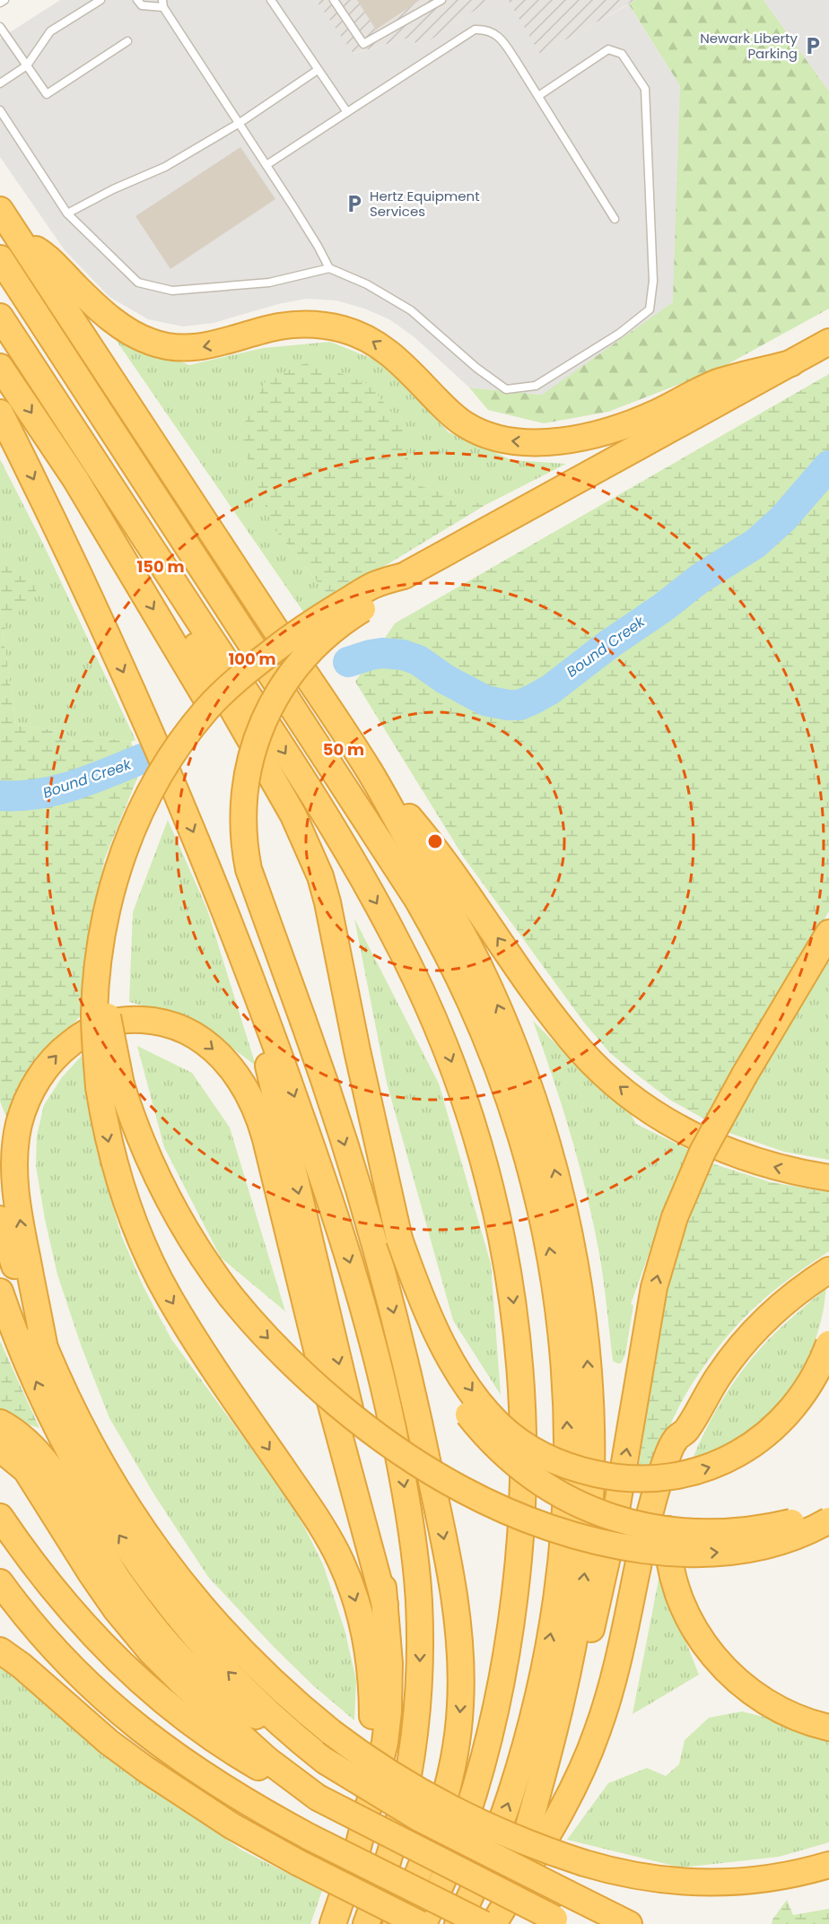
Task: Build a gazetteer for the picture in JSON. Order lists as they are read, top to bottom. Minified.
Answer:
{"water":["Bound Creek"],"places":{"parking":["Newark Liberty Parking","Hertz Equipment Services"]},"rings":["150 m","100 m","50 m"]}
